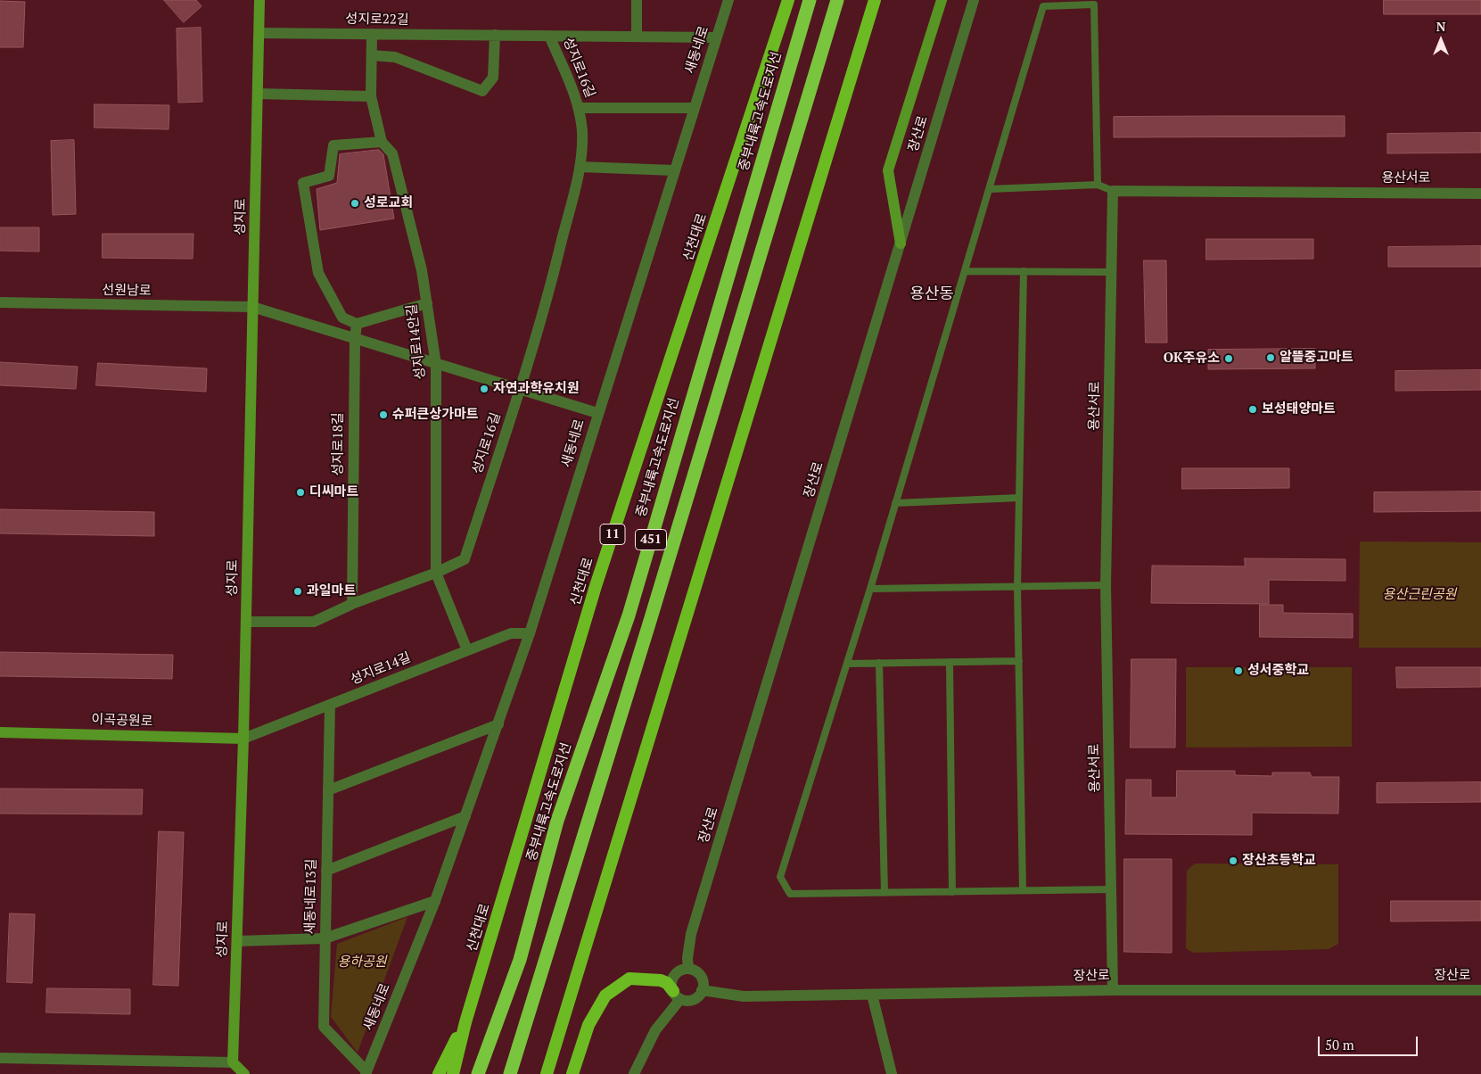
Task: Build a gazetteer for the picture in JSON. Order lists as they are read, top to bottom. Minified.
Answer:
{"streets":{"highway":["중부내륙고속도로지선","신천대로","11","451"],"main road":["성지로","이곡공원로"],"street":["성지로22길","새동네로","성지로16길","장산로","용산서로","선원남로","성지로14안길","성지로18길","성지로14길","새동네로13길"]},"crossings":[["성지로22길","새동네로"],["성지로22길","성지로16길"],["성지로22길","성지로"],["성지로22길","성지로14안길"],["새동네로","성지로14길"],["새동네로","새동네로13길"],["성지로16길","성지로"],["성지로16길","성지로14안길"],["성지로16길","성지로18길"],["장산로","용산서로"],["성지로","선원남로"],["성지로","성지로14길"],["성지로","이곡공원로"],["성지로14안길","성지로14길"],["성지로14길","이곡공원로"],["성지로14길","새동네로13길"]],"districts":["용산동"],"parks":["용산근린공원","용하공원"],"places":["성로교회","알뜰중고마트","OK주유소","자연과학유치원","보성태양마트","슈퍼큰상가마트","디씨마트","과일마트","성서중학교","장산초등학교"],"scale_bar":"50 m","north":"top"}
